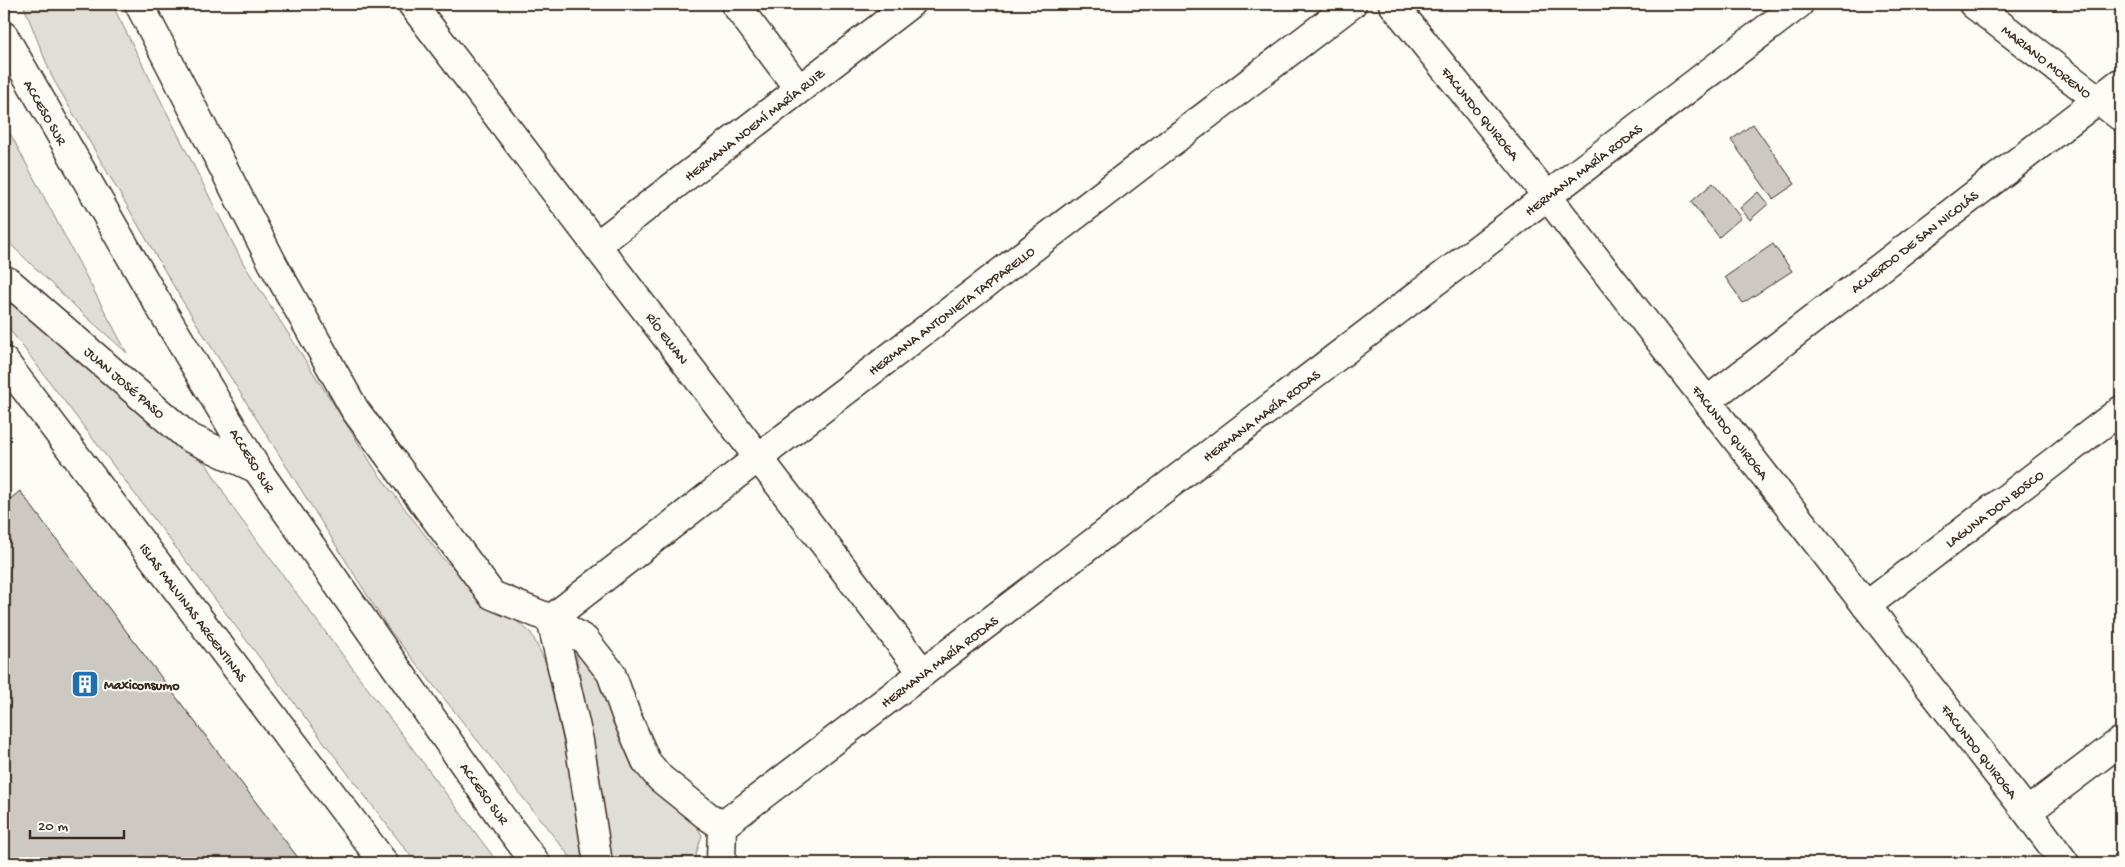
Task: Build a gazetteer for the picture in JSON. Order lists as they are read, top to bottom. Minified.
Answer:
{"streets":{"street":["MARIANO MORENO","ACCESO SUR","FACUNDO QUIROGA","HERMANA NOEMÍ MARÍA RUIZ","HERMANA MARÍA RODAS","ACUERDO DE SAN NICOLÁS","HERMANA ANTONIETA TAPPARELLO","RÍO EWAN","JUAN JOSÉ PASO","LAGUNA DON BOSCO","ISLAS MALVINAS ARGENTINAS"]},"crossings":[["MARIANO MORENO","ACUERDO DE SAN NICOLÁS"],["ACCESO SUR","JUAN JOSÉ PASO"],["FACUNDO QUIROGA","HERMANA MARÍA RODAS"],["FACUNDO QUIROGA","ACUERDO DE SAN NICOLÁS"],["FACUNDO QUIROGA","LAGUNA DON BOSCO"],["HERMANA NOEMÍ MARÍA RUIZ","RÍO EWAN"],["HERMANA MARÍA RODAS","RÍO EWAN"],["HERMANA ANTONIETA TAPPARELLO","RÍO EWAN"]],"places":{"building":["Maxiconsumo"]},"scale_bar":"20 m"}
